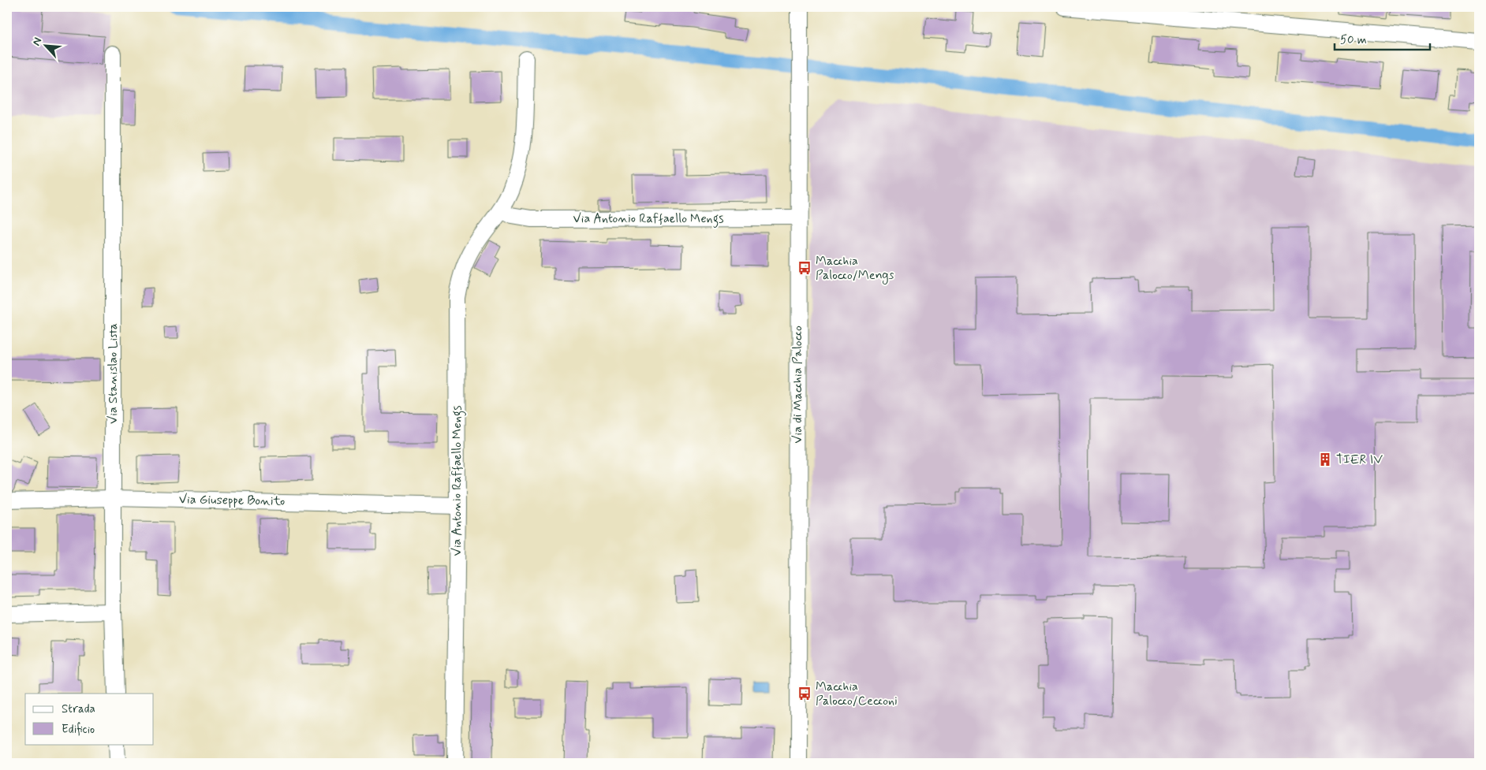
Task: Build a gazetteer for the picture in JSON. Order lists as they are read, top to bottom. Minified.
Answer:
{"streets":{"street":["Via Antonio Raffaello Mengs","Via Stanislao Lista","Via di Macchia Palocco","Via Giuseppe Bonito"]},"crossings":[["Via Antonio Raffaello Mengs","Via di Macchia Palocco"],["Via Antonio Raffaello Mengs","Via Giuseppe Bonito"],["Via Stanislao Lista","Via Giuseppe Bonito"]],"places":{"bus stop":["Macchia Palocco/Mengs","Macchia Palocco/Cecconi"],"building":["TIER IV"]},"legend":["Strada","Edificio"],"scale_bar":"50 m","north":"top left"}
